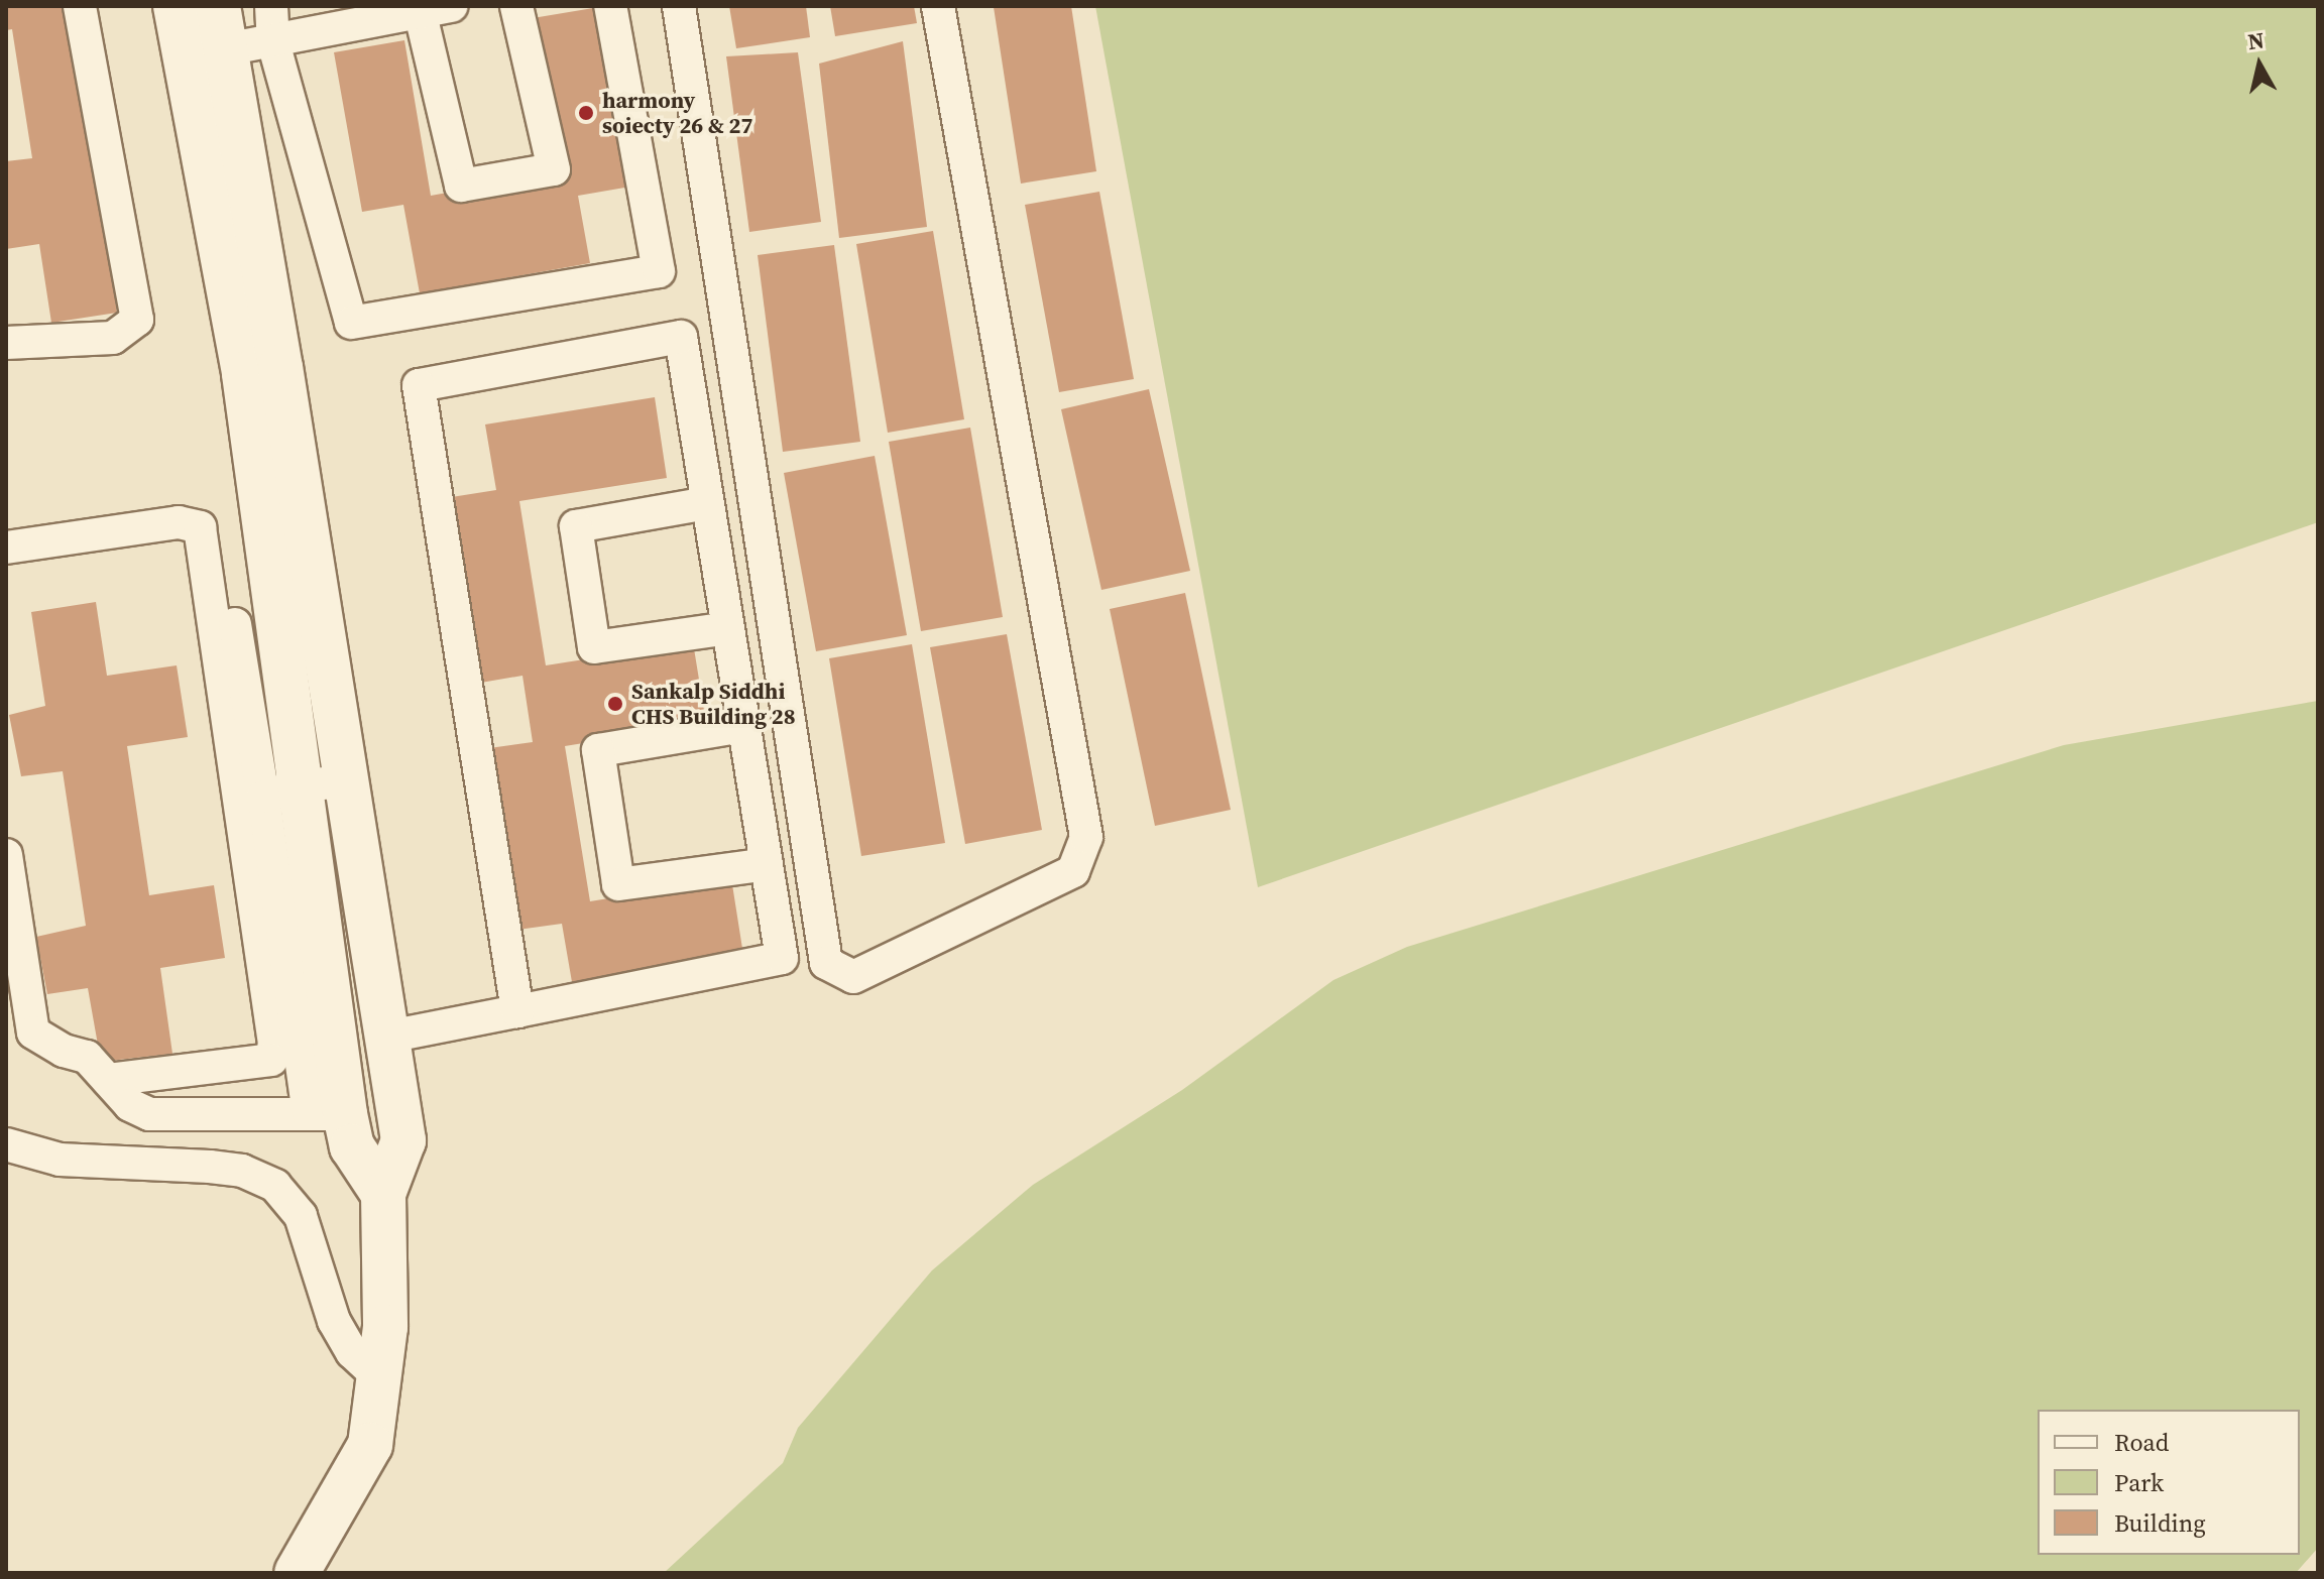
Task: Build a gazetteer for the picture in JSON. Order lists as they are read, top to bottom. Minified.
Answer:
{"places":["harmony soiecty 26 & 27","Sankalp Siddhi CHS Building 28"],"legend":["Road","Park","Building"],"north":"top"}
